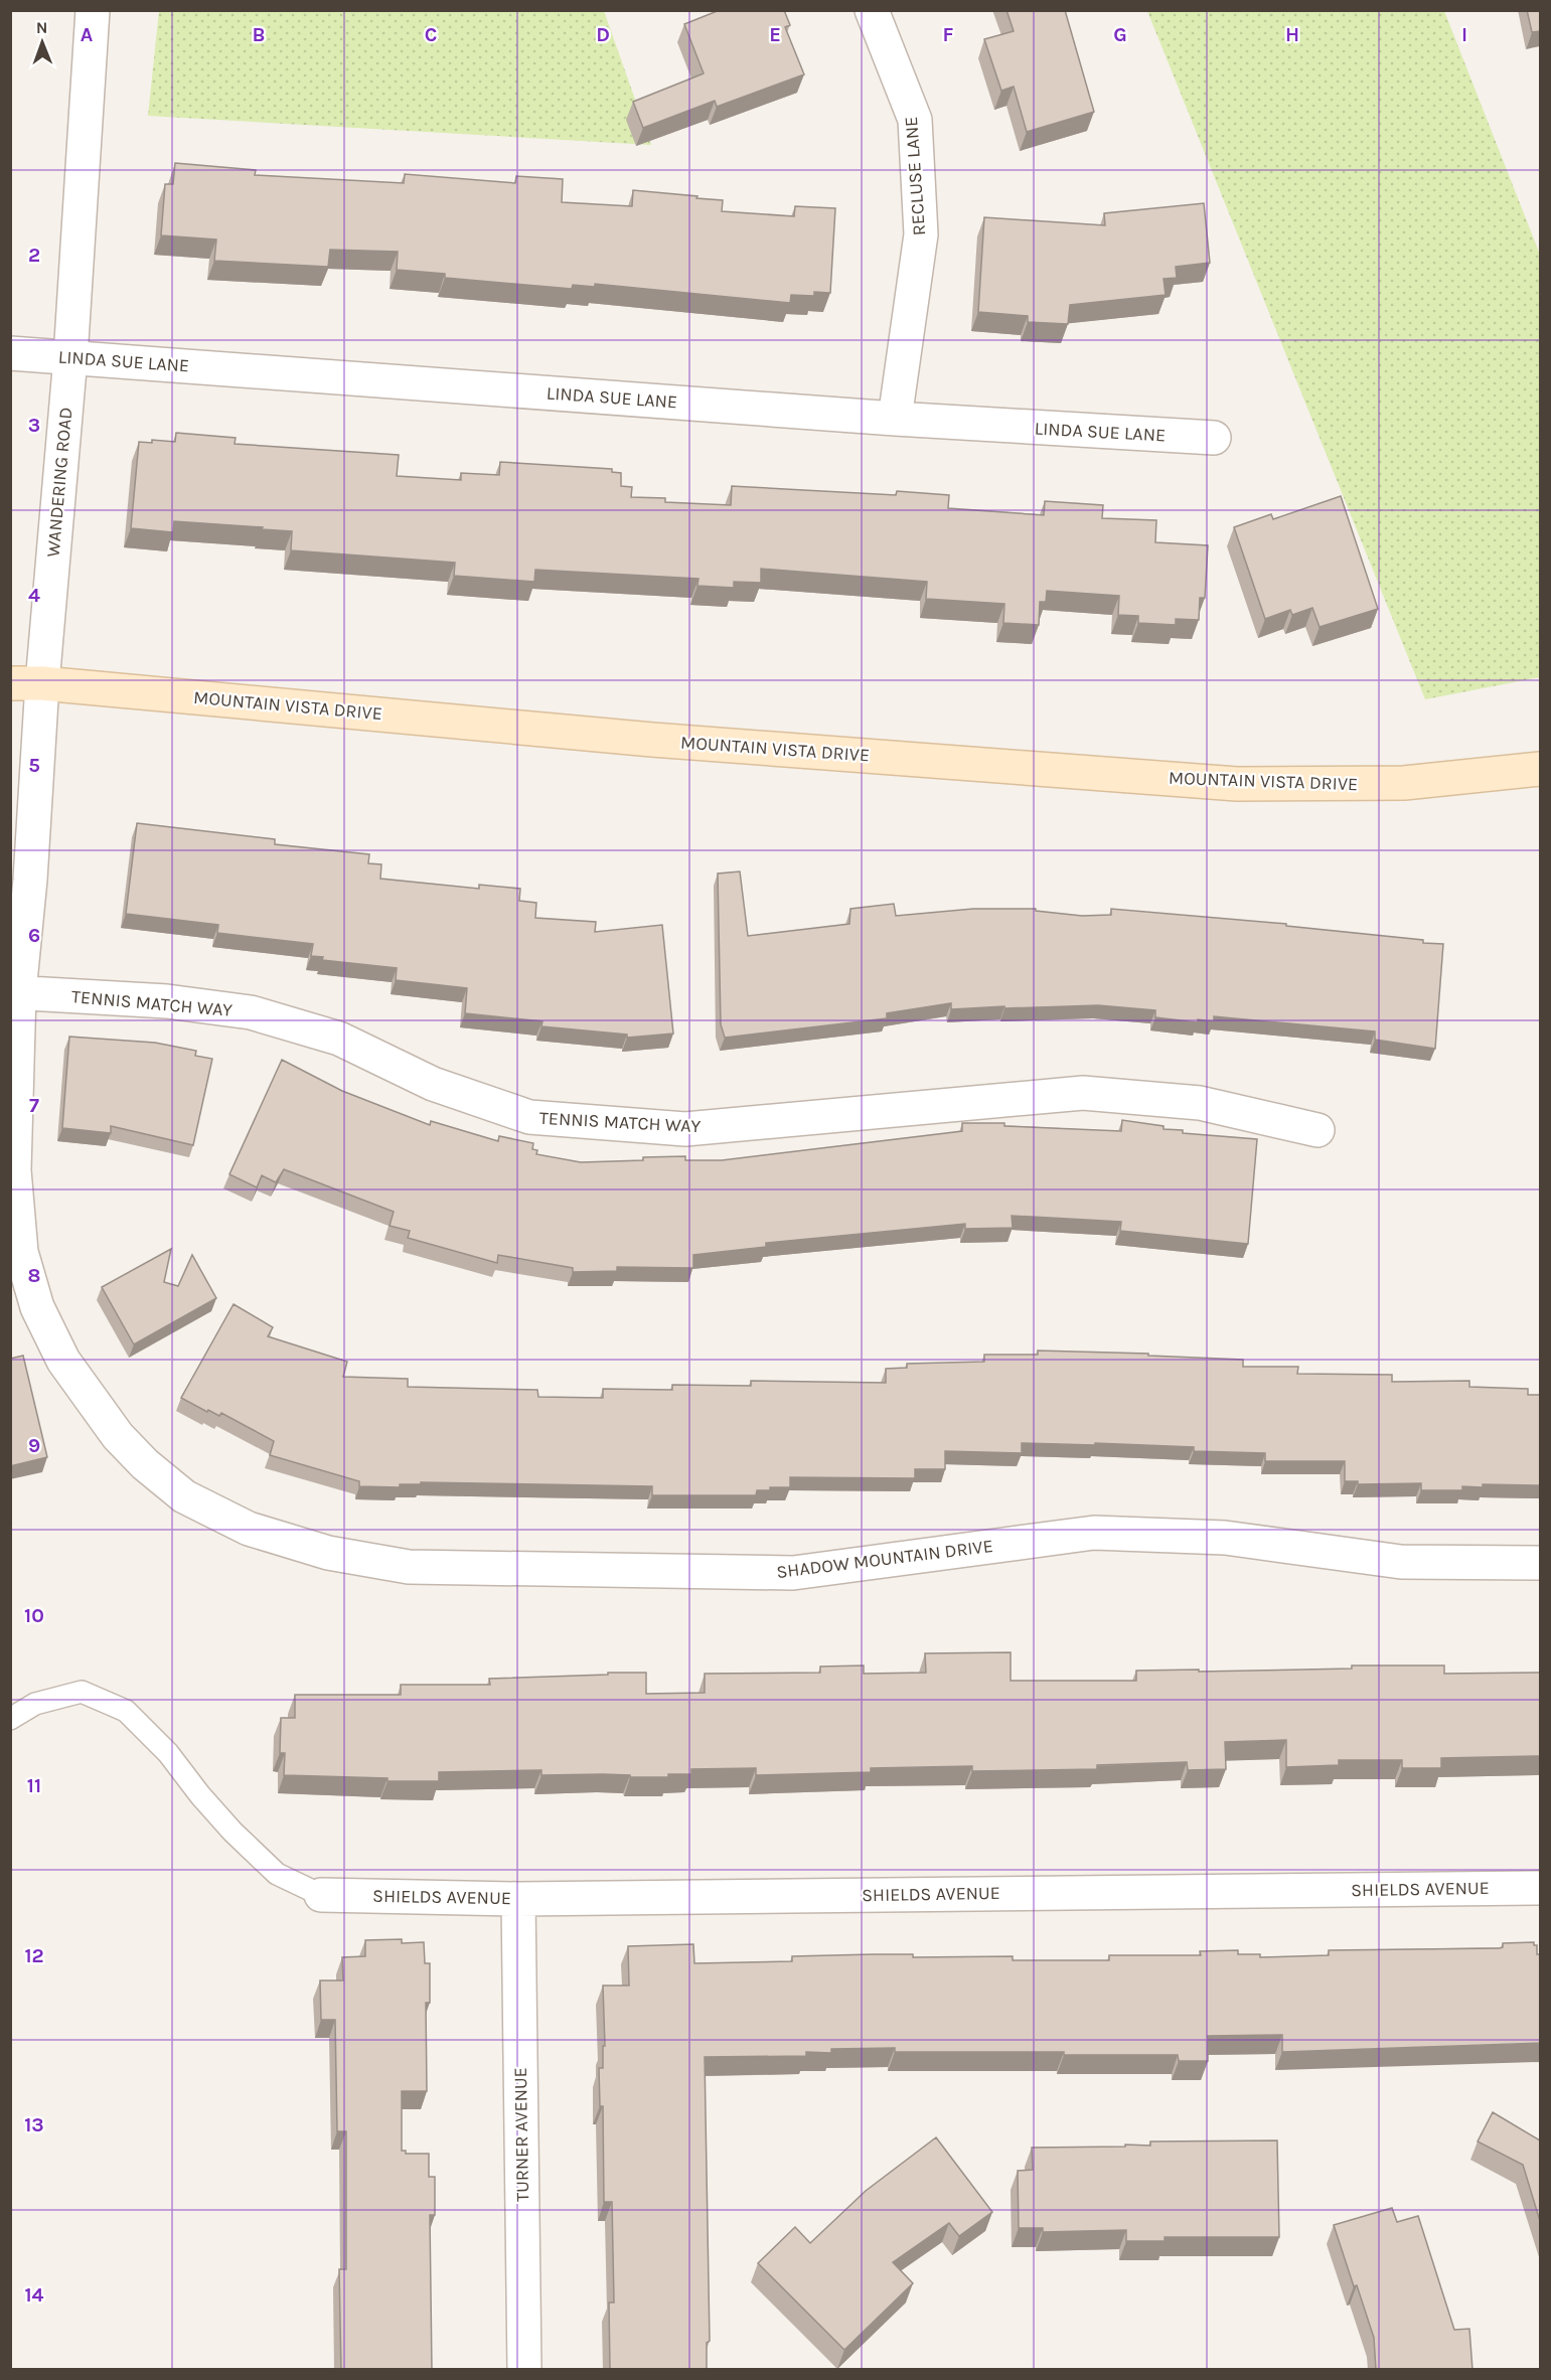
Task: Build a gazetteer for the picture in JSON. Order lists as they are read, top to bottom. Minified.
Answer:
{"streets":{"main road":["MOUNTAIN VISTA DRIVE"],"street":["RECLUSE LANE","LINDA SUE LANE","WANDERING ROAD","TENNIS MATCH WAY","SHADOW MOUNTAIN DRIVE","SHIELDS AVENUE","TURNER AVENUE"]},"crossings":[["RECLUSE LANE","LINDA SUE LANE"],["LINDA SUE LANE","WANDERING ROAD"],["WANDERING ROAD","MOUNTAIN VISTA DRIVE"],["WANDERING ROAD","TENNIS MATCH WAY"],["WANDERING ROAD","SHADOW MOUNTAIN DRIVE"],["SHIELDS AVENUE","TURNER AVENUE"]],"north":"top","grid":{"columns":["A","B","C","D","E","F","G","H","I"],"rows":["2","3","4","5","6","7","8","9","10","11","12","13","14"]}}
